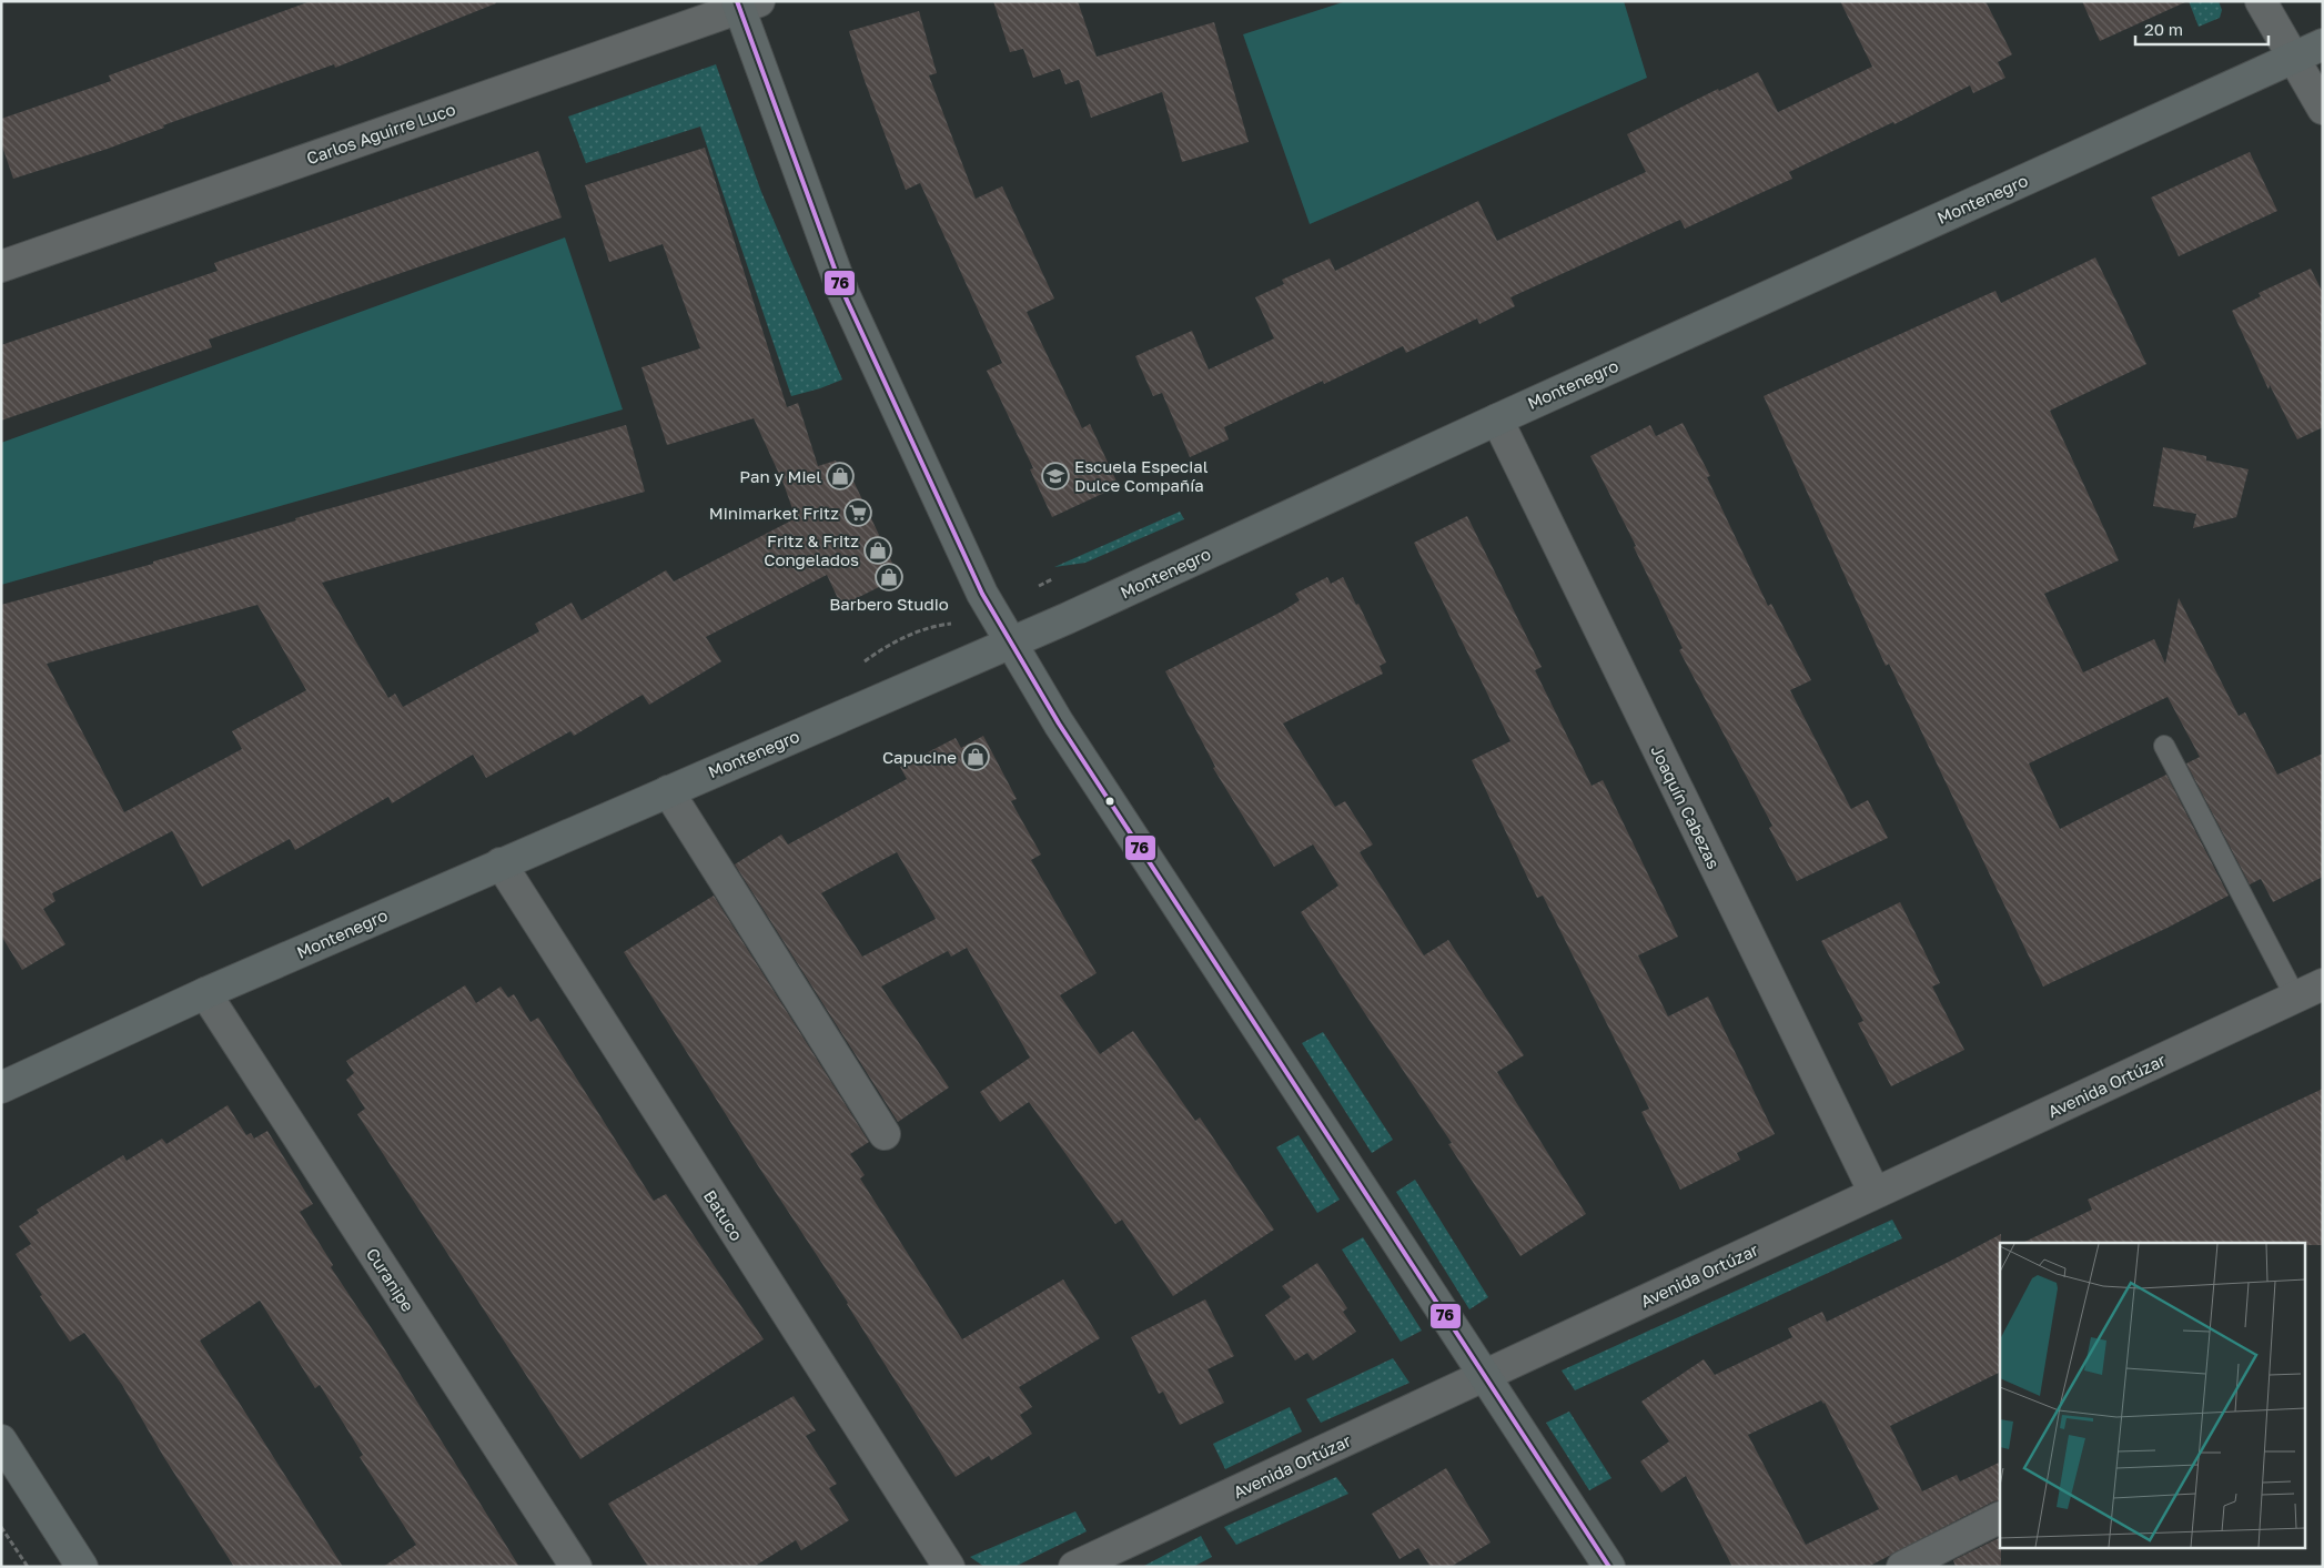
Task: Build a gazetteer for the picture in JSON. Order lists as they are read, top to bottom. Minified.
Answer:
{"streets":{"street":["Carlos Aguirre Luco","Montenegro","Joaquín Cabezas","Avenida Ortúzar","Batuco","Curanipe"]},"crossings":[["Montenegro","Joaquín Cabezas"],["Montenegro","Batuco"],["Montenegro","Curanipe"],["Joaquín Cabezas","Avenida Ortúzar"]],"places":{"shop":["Pan y Miel","Fritz & Fritz Congelados","Barbero Studio","Capucine"],"school or university":["Escuela Especial Dulce Compañía"],"supermarket":["Minimarket Fritz"]},"lines":["transit line 76"],"scale_bar":"20 m"}
